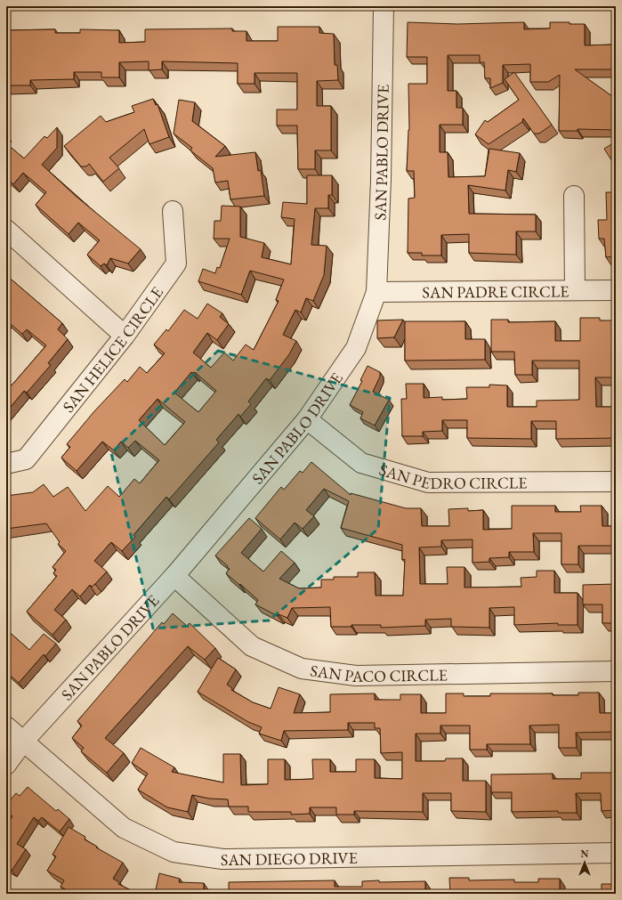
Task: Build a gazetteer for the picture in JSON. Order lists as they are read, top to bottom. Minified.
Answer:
{"streets":{"street":["SAN PABLO DRIVE","SAN PADRE CIRCLE","SAN HELICE CIRCLE","SAN PEDRO CIRCLE","SAN PACO CIRCLE","SAN DIEGO DRIVE"]},"crossings":[["SAN PABLO DRIVE","SAN PADRE CIRCLE"],["SAN PABLO DRIVE","SAN PEDRO CIRCLE"],["SAN PABLO DRIVE","SAN PACO CIRCLE"],["SAN PABLO DRIVE","SAN DIEGO DRIVE"]],"north":"top"}
